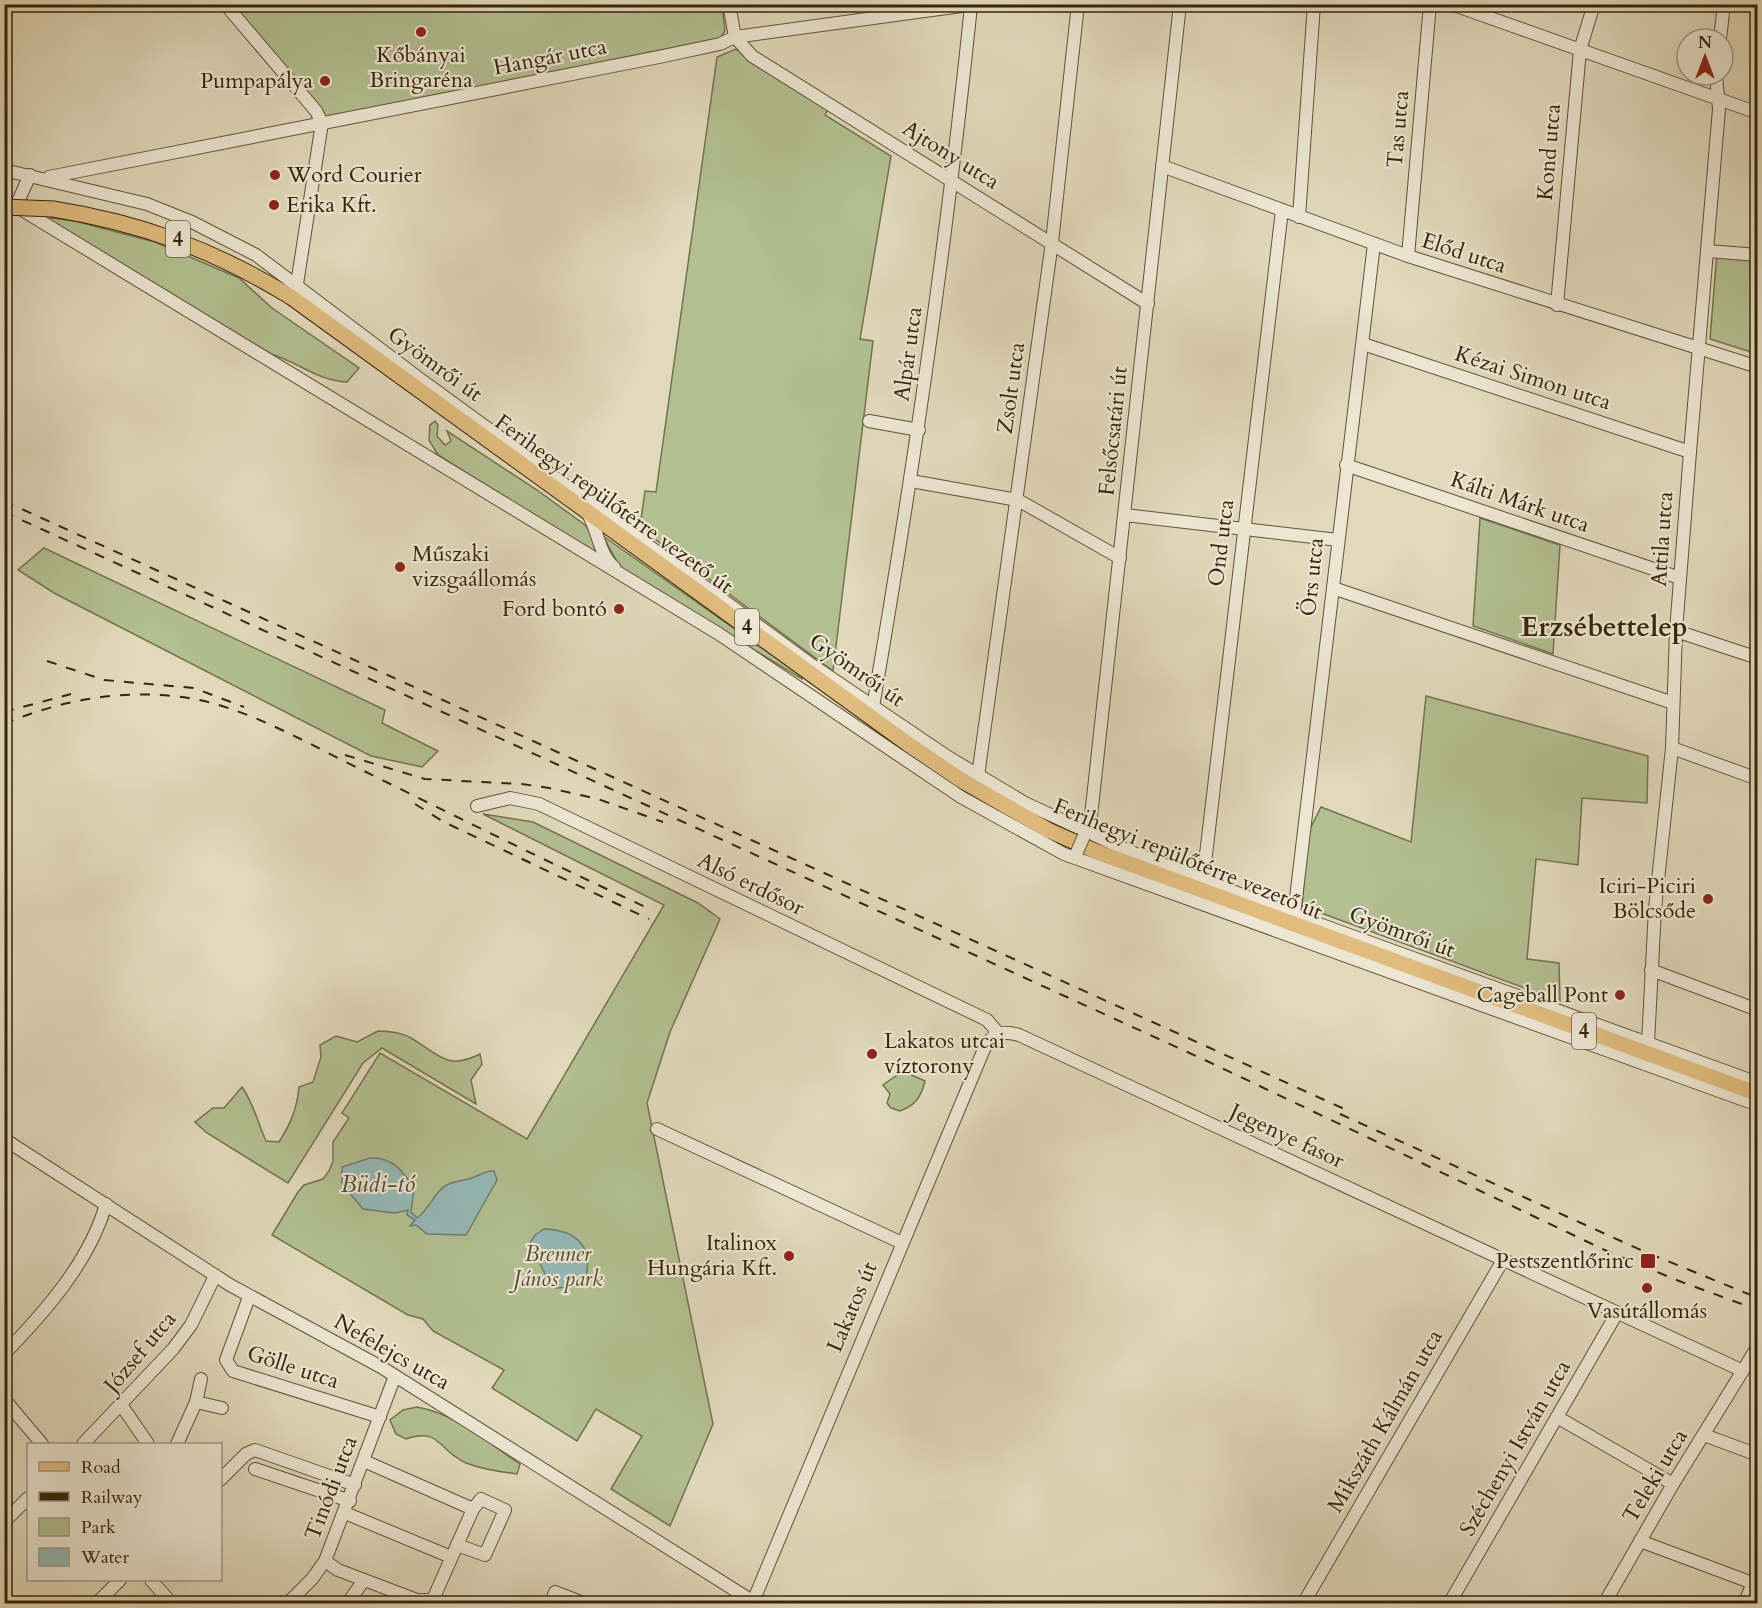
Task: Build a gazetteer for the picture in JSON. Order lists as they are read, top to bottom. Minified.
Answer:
{"streets":{"main road":["4","Ferihegyi repülőtérre vezető út"],"street":["Hangár utca","Tas utca","Kond utca","Ajtony utca","Előd utca","Alpár utca","Gyömrői út","Kézai Simon utca","Zsolt utca","Felsőcsatári út","Kálti Márk utca","Attila utca","Ond utca","Örs utca","Alsó erdősor","Jegenye fasor","Lakatos út","József utca","Nefelejcs utca","Gölle utca","Mikszáth Kálmán utca","Széchenyi István utca","Teleki utca","Tinódi utca"]},"crossings":[["Hangár utca","Ajtony utca"],["Hangár utca","Alpár utca"],["Hangár utca","Gyömrői út"],["Tas utca","Előd utca"],["Kond utca","Előd utca"],["Ajtony utca","Alpár utca"],["Ajtony utca","Zsolt utca"],["Ajtony utca","Felsőcsatári út"],["Előd utca","Felsőcsatári út"],["Előd utca","Attila utca"],["Előd utca","Ond utca"],["Előd utca","Örs utca"],["Alpár utca","Gyömrői út"],["Gyömrői út","Zsolt utca"],["Gyömrői út","Felsőcsatári út"],["Gyömrői út","Ferihegyi repülőtérre vezető út"],["Gyömrői út","Attila utca"],["Gyömrői út","Ond utca"],["Gyömrői út","Örs utca"],["Kézai Simon utca","Attila utca"],["Kézai Simon utca","Örs utca"],["Kálti Márk utca","Attila utca"],["Kálti Márk utca","Örs utca"],["Alsó erdősor","Jegenye fasor"],["Alsó erdősor","Lakatos út"],["Jegenye fasor","Lakatos út"],["Jegenye fasor","Mikszáth Kálmán utca"],["Jegenye fasor","Széchenyi István utca"],["Jegenye fasor","Teleki utca"],["Lakatos út","Nefelejcs utca"],["József utca","Nefelejcs utca"],["Nefelejcs utca","Gölle utca"],["Nefelejcs utca","Tinódi utca"],["Gölle utca","Tinódi utca"]],"districts":["Erzsébettelep"],"water":["Büdi-tó"],"parks":["Brenner János park"],"places":{"other":["Kőbányai Bringaréna","Pumpapálya","Word Courier","Erika Kft.","Műszaki vizsgaállomás","Ford bontó","Iciri-Piciri Bölcsőde","Cageball Pont","Lakatos utcai víztorony","Italinox Hungária Kft.","Vasútállomás"],"transit":["Pestszentlőrinc"]},"legend":["Road","Railway","Park","Water"],"north":"top"}
